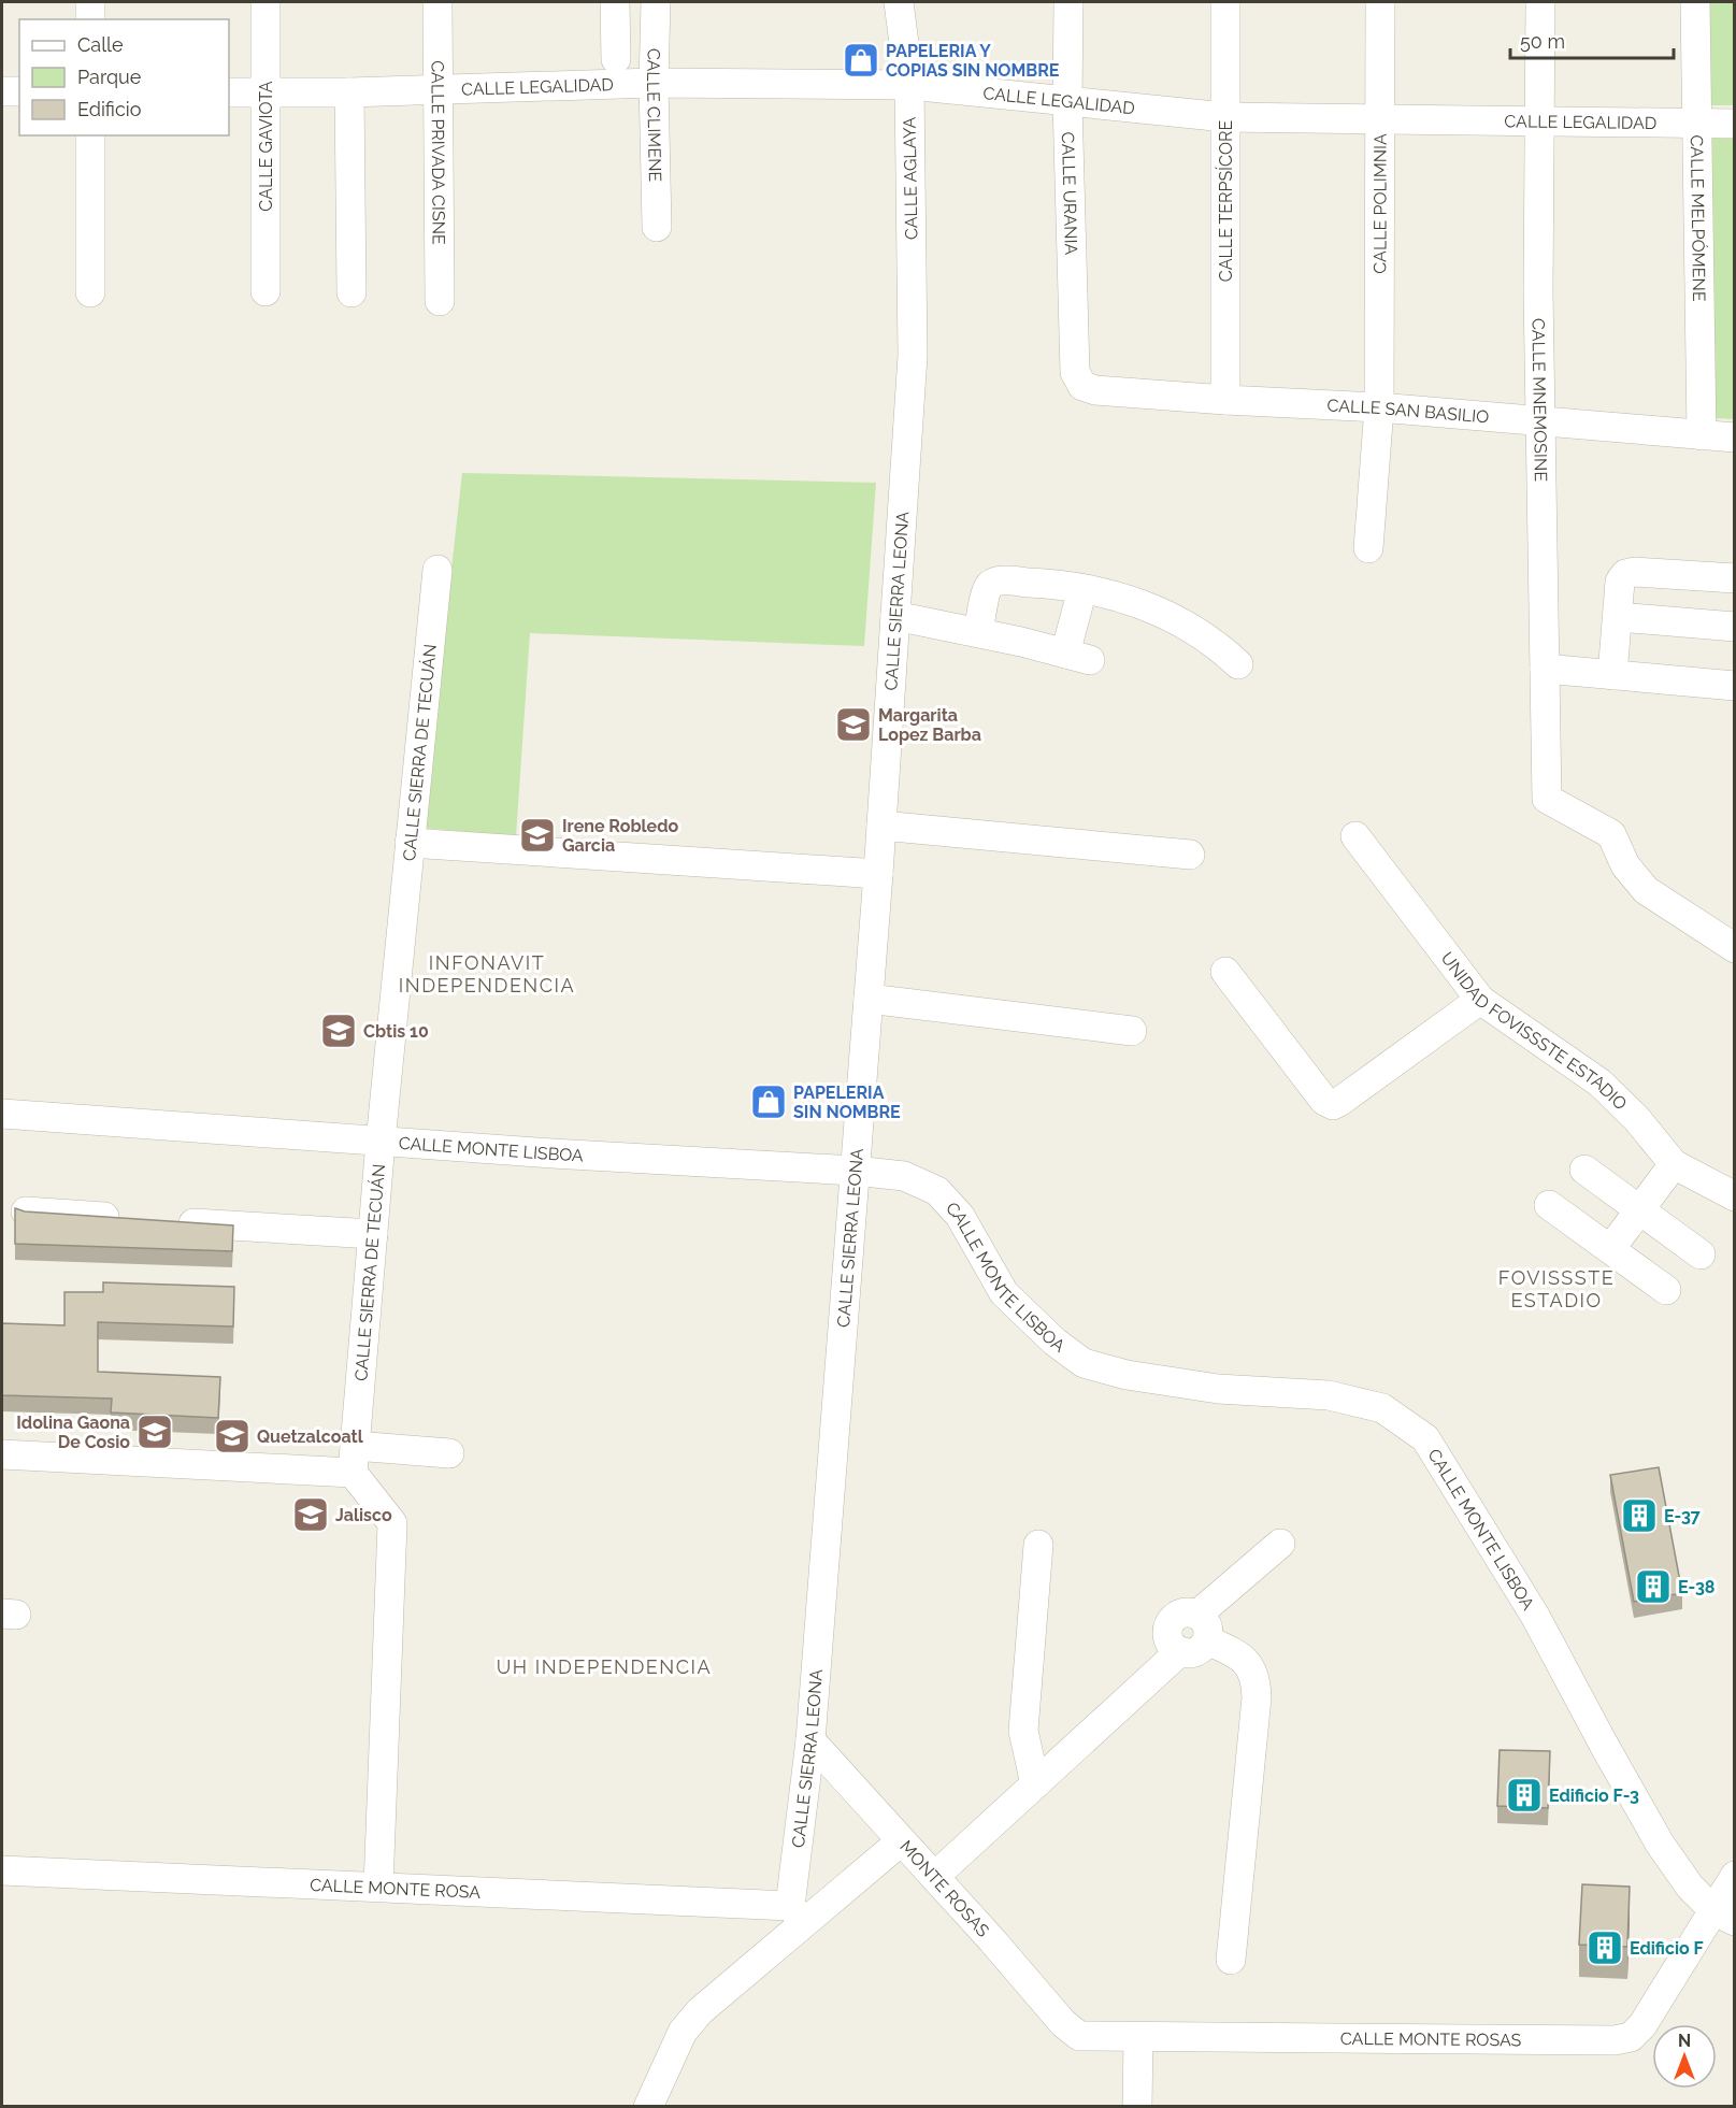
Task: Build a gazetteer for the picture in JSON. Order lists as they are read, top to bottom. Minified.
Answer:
{"streets":{"street":["CALLE LEGALIDAD","CALLE CLIMENE","CALLE GAVIOTA","CALLE PRIVADA CISNE","CALLE AGLAYA","CALLE URANIA","CALLE TERPSÍCORE","CALLE POLIMNIA","CALLE MELPÓMENE","CALLE MNEMOSINE","CALLE SAN BASILIO","CALLE SIERRA LEONA","CALLE SIERRA DE TECUÁN","UNIDAD FOVISSSTE ESTADIO","CALLE MONTE LISBOA","CALLE MONTE ROSA","MONTE ROSAS","CALLE MONTE ROSAS"]},"crossings":[["CALLE LEGALIDAD","CALLE CLIMENE"],["CALLE LEGALIDAD","CALLE GAVIOTA"],["CALLE LEGALIDAD","CALLE PRIVADA CISNE"],["CALLE LEGALIDAD","CALLE AGLAYA"],["CALLE LEGALIDAD","CALLE URANIA"],["CALLE LEGALIDAD","CALLE TERPSÍCORE"],["CALLE LEGALIDAD","CALLE POLIMNIA"],["CALLE LEGALIDAD","CALLE MELPÓMENE"],["CALLE LEGALIDAD","CALLE MNEMOSINE"],["CALLE AGLAYA","CALLE SIERRA LEONA"],["CALLE URANIA","CALLE SAN BASILIO"],["CALLE TERPSÍCORE","CALLE SAN BASILIO"],["CALLE POLIMNIA","CALLE SAN BASILIO"],["CALLE MELPÓMENE","CALLE SAN BASILIO"],["CALLE MNEMOSINE","CALLE SAN BASILIO"],["CALLE SIERRA LEONA","CALLE MONTE LISBOA"],["CALLE SIERRA LEONA","CALLE MONTE ROSA"],["CALLE SIERRA LEONA","MONTE ROSAS"],["CALLE SIERRA DE TECUÁN","CALLE MONTE LISBOA"],["CALLE MONTE LISBOA","CALLE MONTE ROSAS"],["MONTE ROSAS","CALLE MONTE ROSAS"]],"districts":["INFONAVIT INDEPENDENCIA","FOVISSSTE ESTADIO","UH INDEPENDENCIA"],"places":{"shop":["PAPELERIA Y COPIAS SIN NOMBRE","PAPELERIA SIN NOMBRE"],"school or university":["Margarita Lopez Barba","Irene Robledo Garcia","Cbtis 10","Idolina Gaona De Cosio","Quetzalcoatl","Jalisco"],"building":["E-37","E-38","Edificio F-3","Edificio F"]},"legend":["Calle","Parque","Edificio"],"scale_bar":"50 m","north":"top"}
